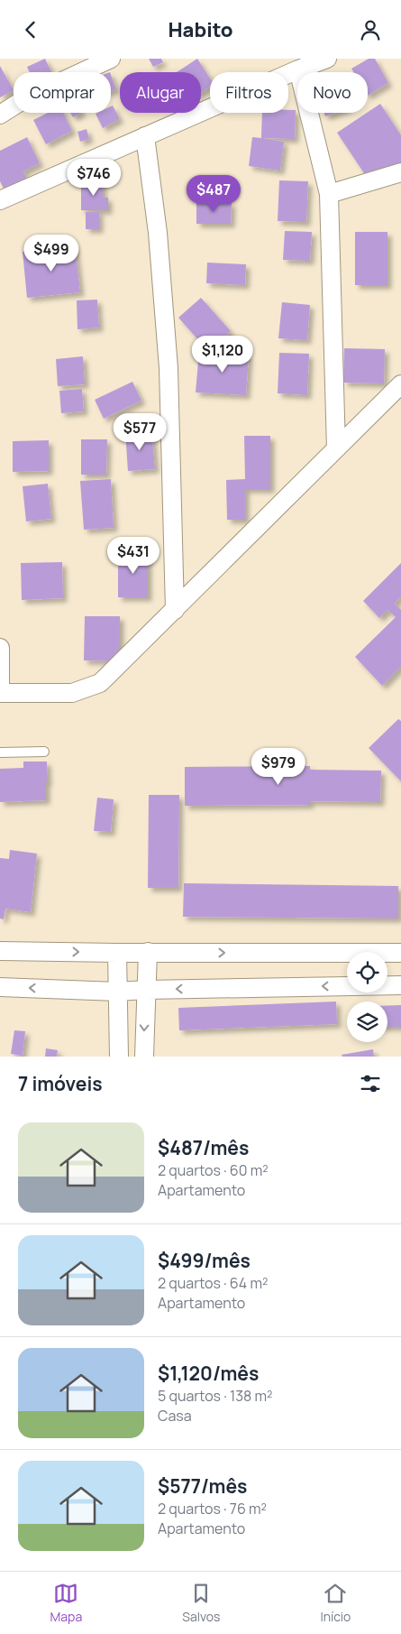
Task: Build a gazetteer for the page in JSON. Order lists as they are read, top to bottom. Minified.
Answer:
{"page":{"header":"Habito","chip":["Comprar","Alugar","Filtros","Novo"],"price":["$746","$487","$499","$1,120","$577","$431","$979"],"heading":"7 imóveis","list":[{"name":"$487/mês","note":"2 quartos · 60 m² · Apartamento"},{"name":"$499/mês","note":"2 quartos · 64 m² · Apartamento"},{"name":"$1,120/mês","note":"5 quartos · 138 m² · Casa"},{"name":"$577/mês","note":"2 quartos · 76 m² · Apartamento"}],"tabs":["Mapa","Salvos","Início"]}}
